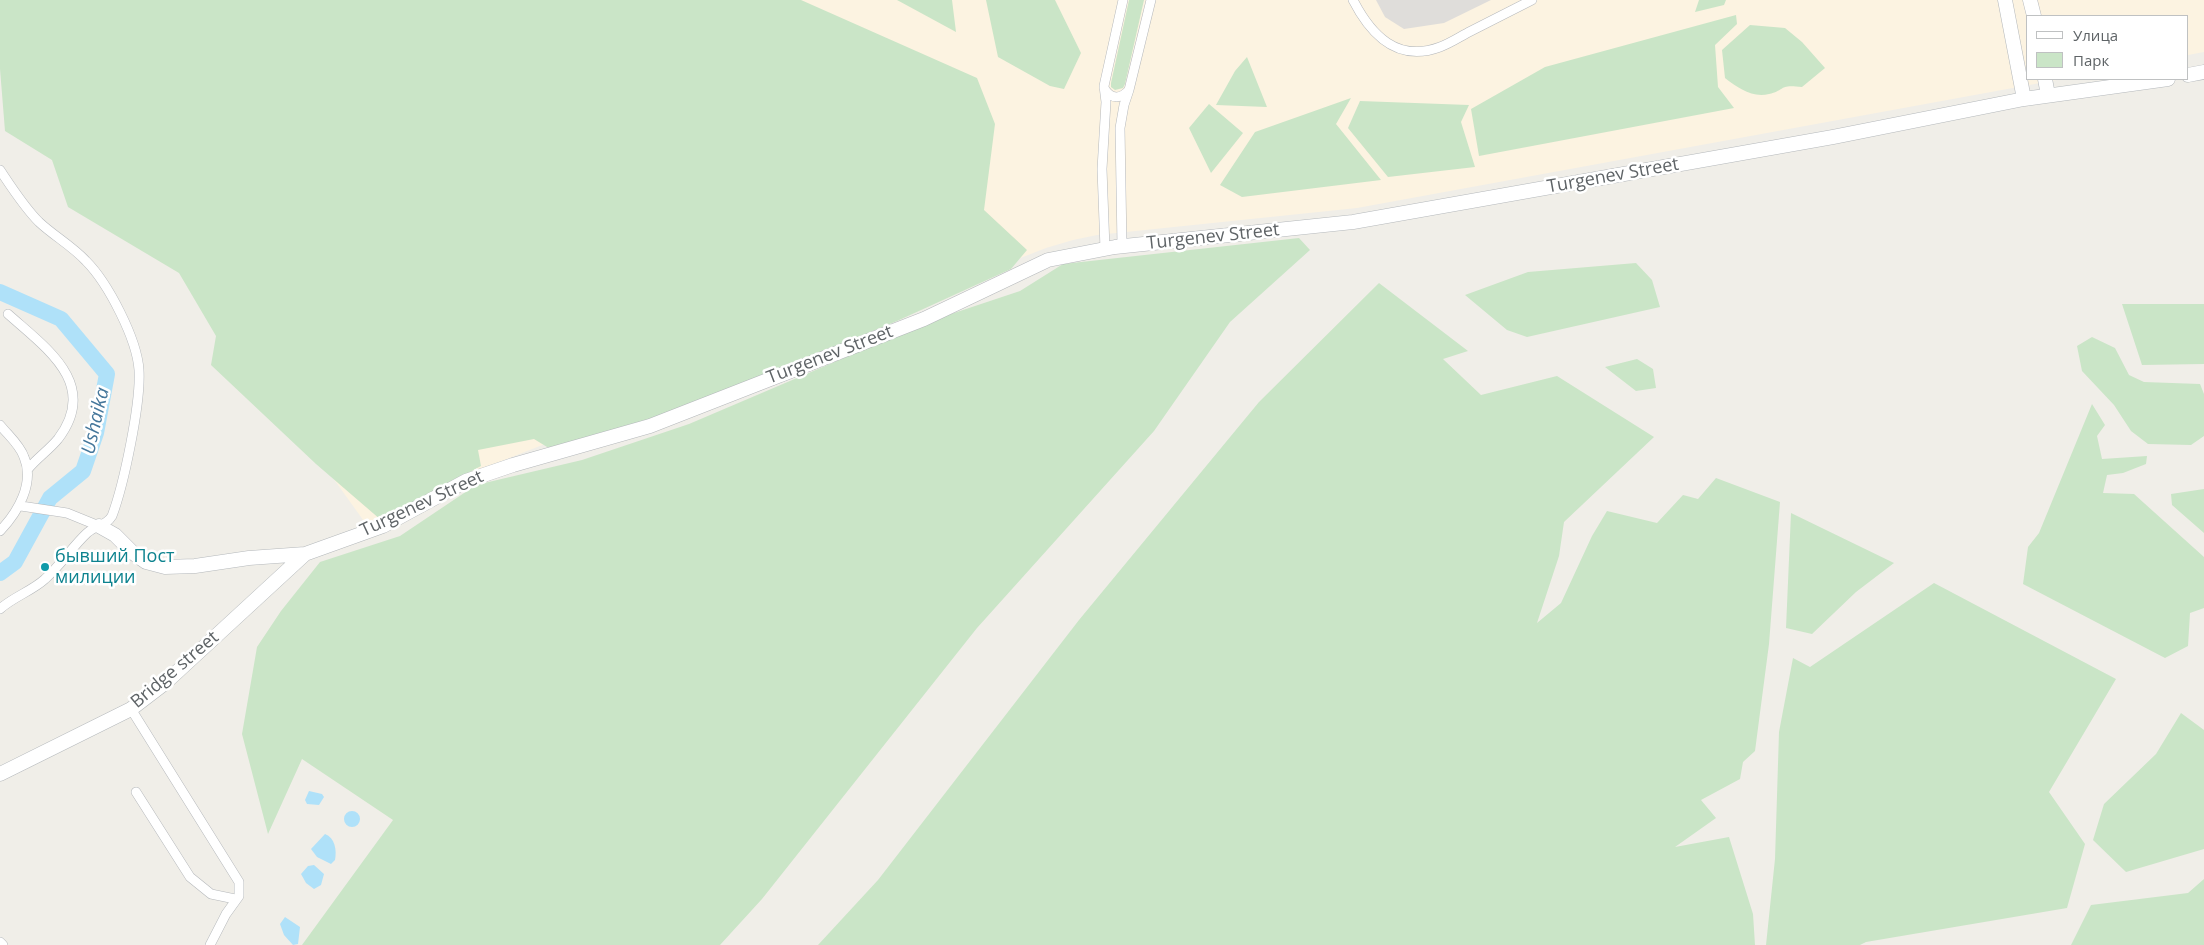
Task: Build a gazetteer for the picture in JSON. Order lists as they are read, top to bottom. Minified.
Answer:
{"streets":{"street":["Turgenev Street","Bridge street"]},"crossings":[["Turgenev Street","Bridge street"]],"water":["Ushaika"],"places":["бывший Пост милиции"],"legend":["Улица","Парк"]}
